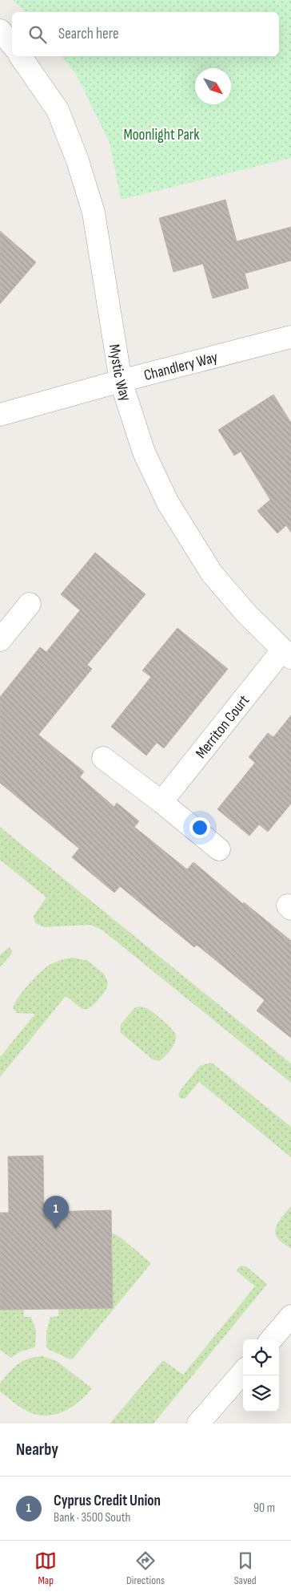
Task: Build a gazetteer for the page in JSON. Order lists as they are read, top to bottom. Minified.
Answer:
{"streets":{"street":["Chandlery Way","Mystic Way","Merriton Court"]},"crossings":[["Chandlery Way","Mystic Way"],["Mystic Way","Merriton Court"]],"parks":["Moonlight Park"],"north":"bottom right","page":{"search":"Search here","pins":"1","heading":"Nearby","list":[{"mark":"1","name":"Cyprus Credit Union","note":"Bank · 3500 South","value":"90 m"}],"nav":["Map","Directions","Saved"]}}
